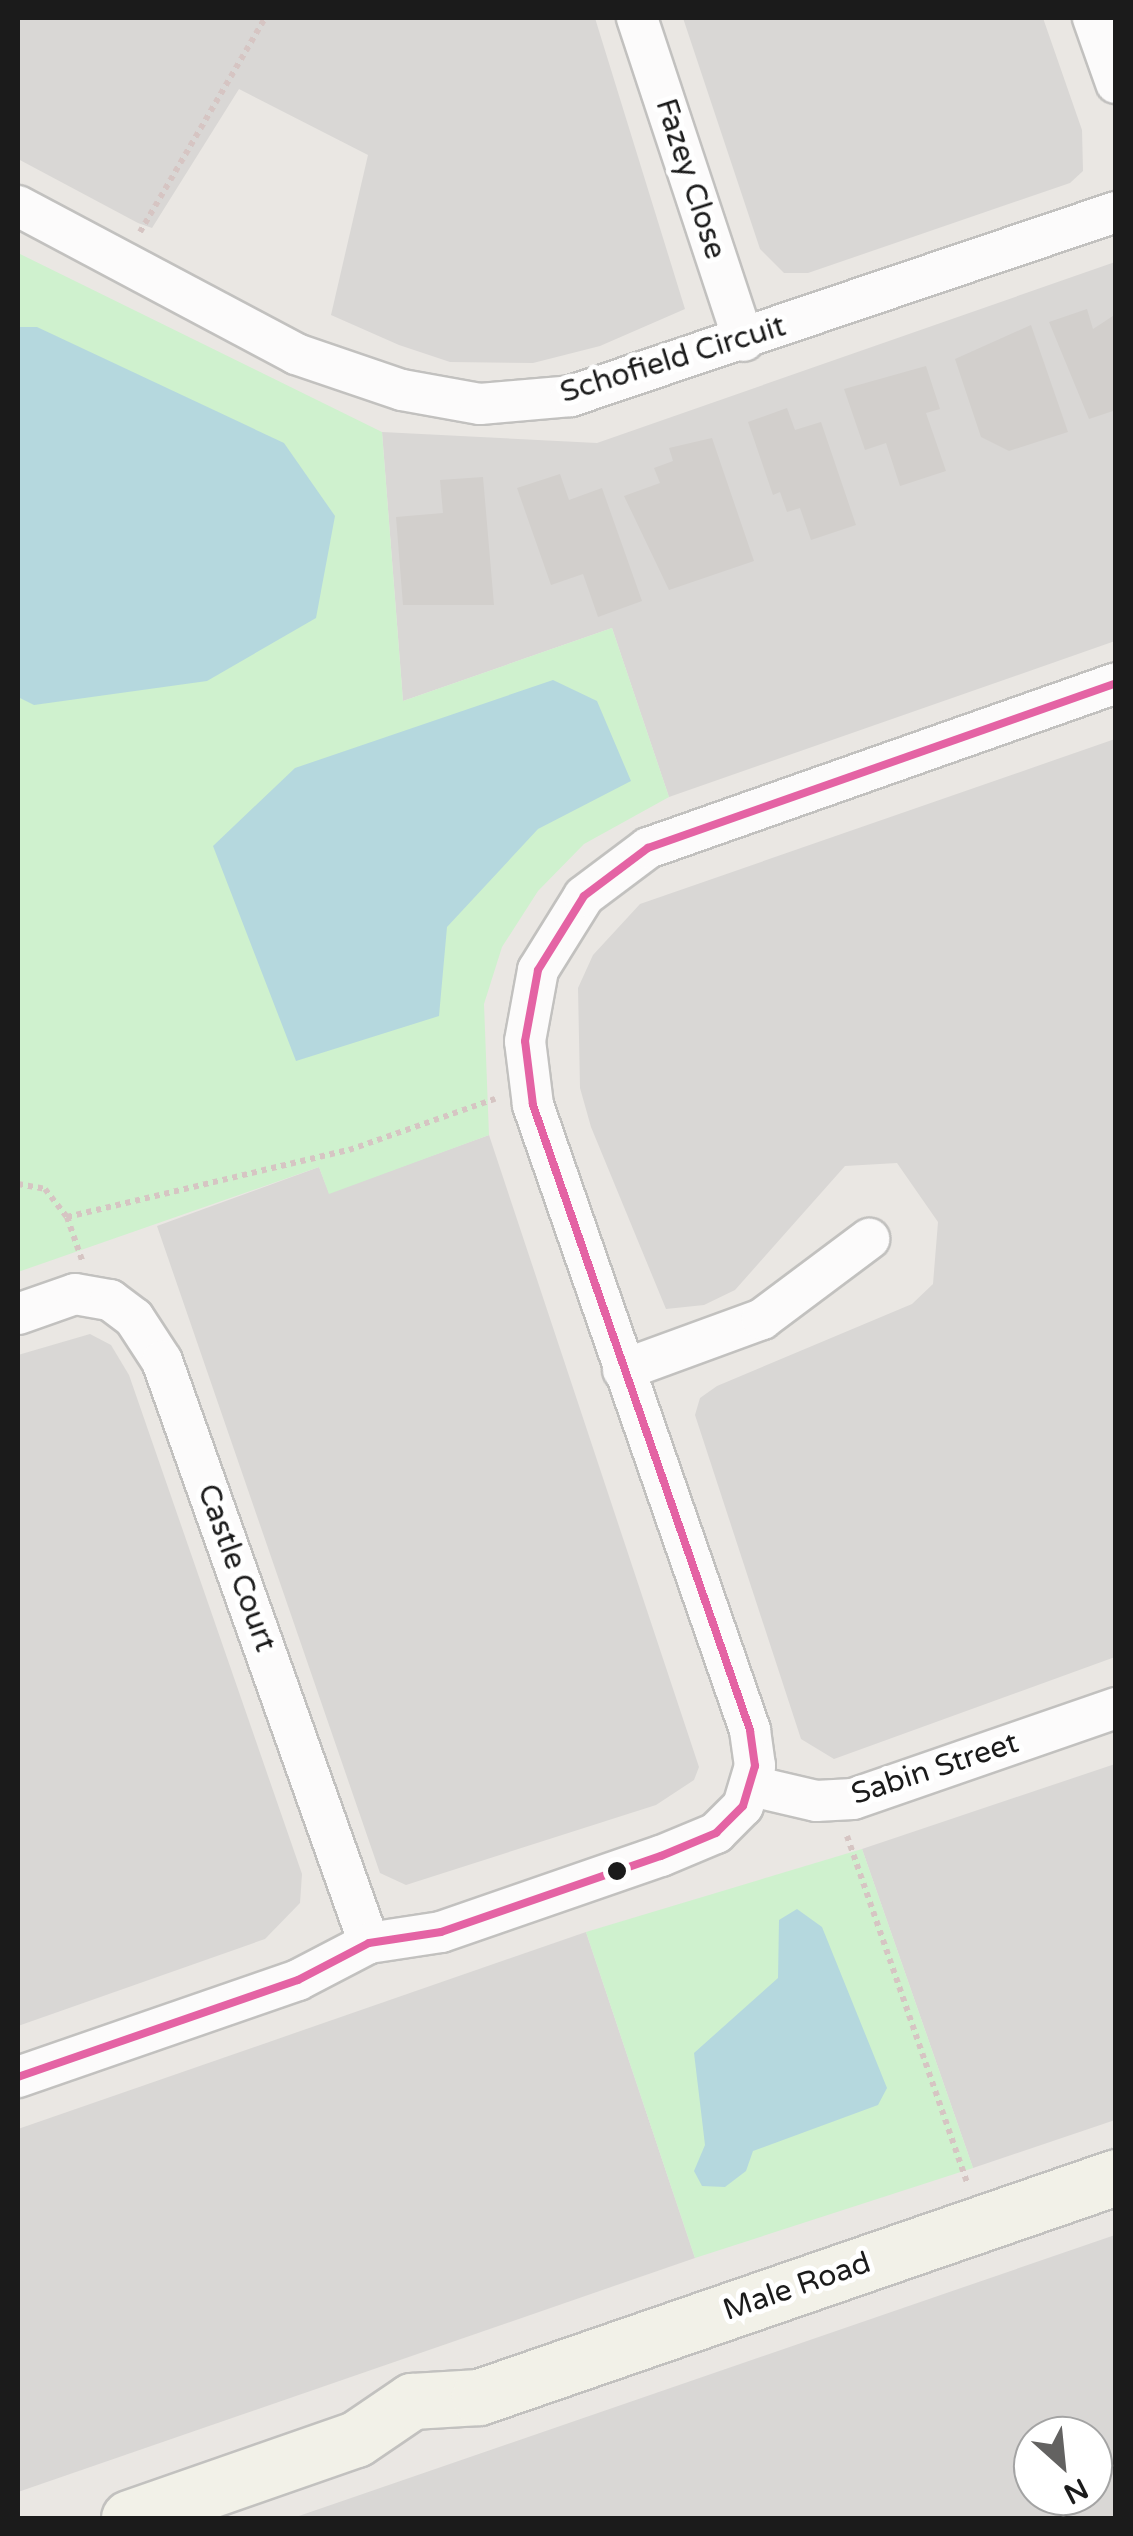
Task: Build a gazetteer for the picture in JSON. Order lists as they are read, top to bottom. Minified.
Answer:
{"streets":{"street":["Fazey Close","Schofield Circuit","Castle Court","Sabin Street","Male Road"]},"crossings":[["Fazey Close","Schofield Circuit"]],"north":"bottom right"}
